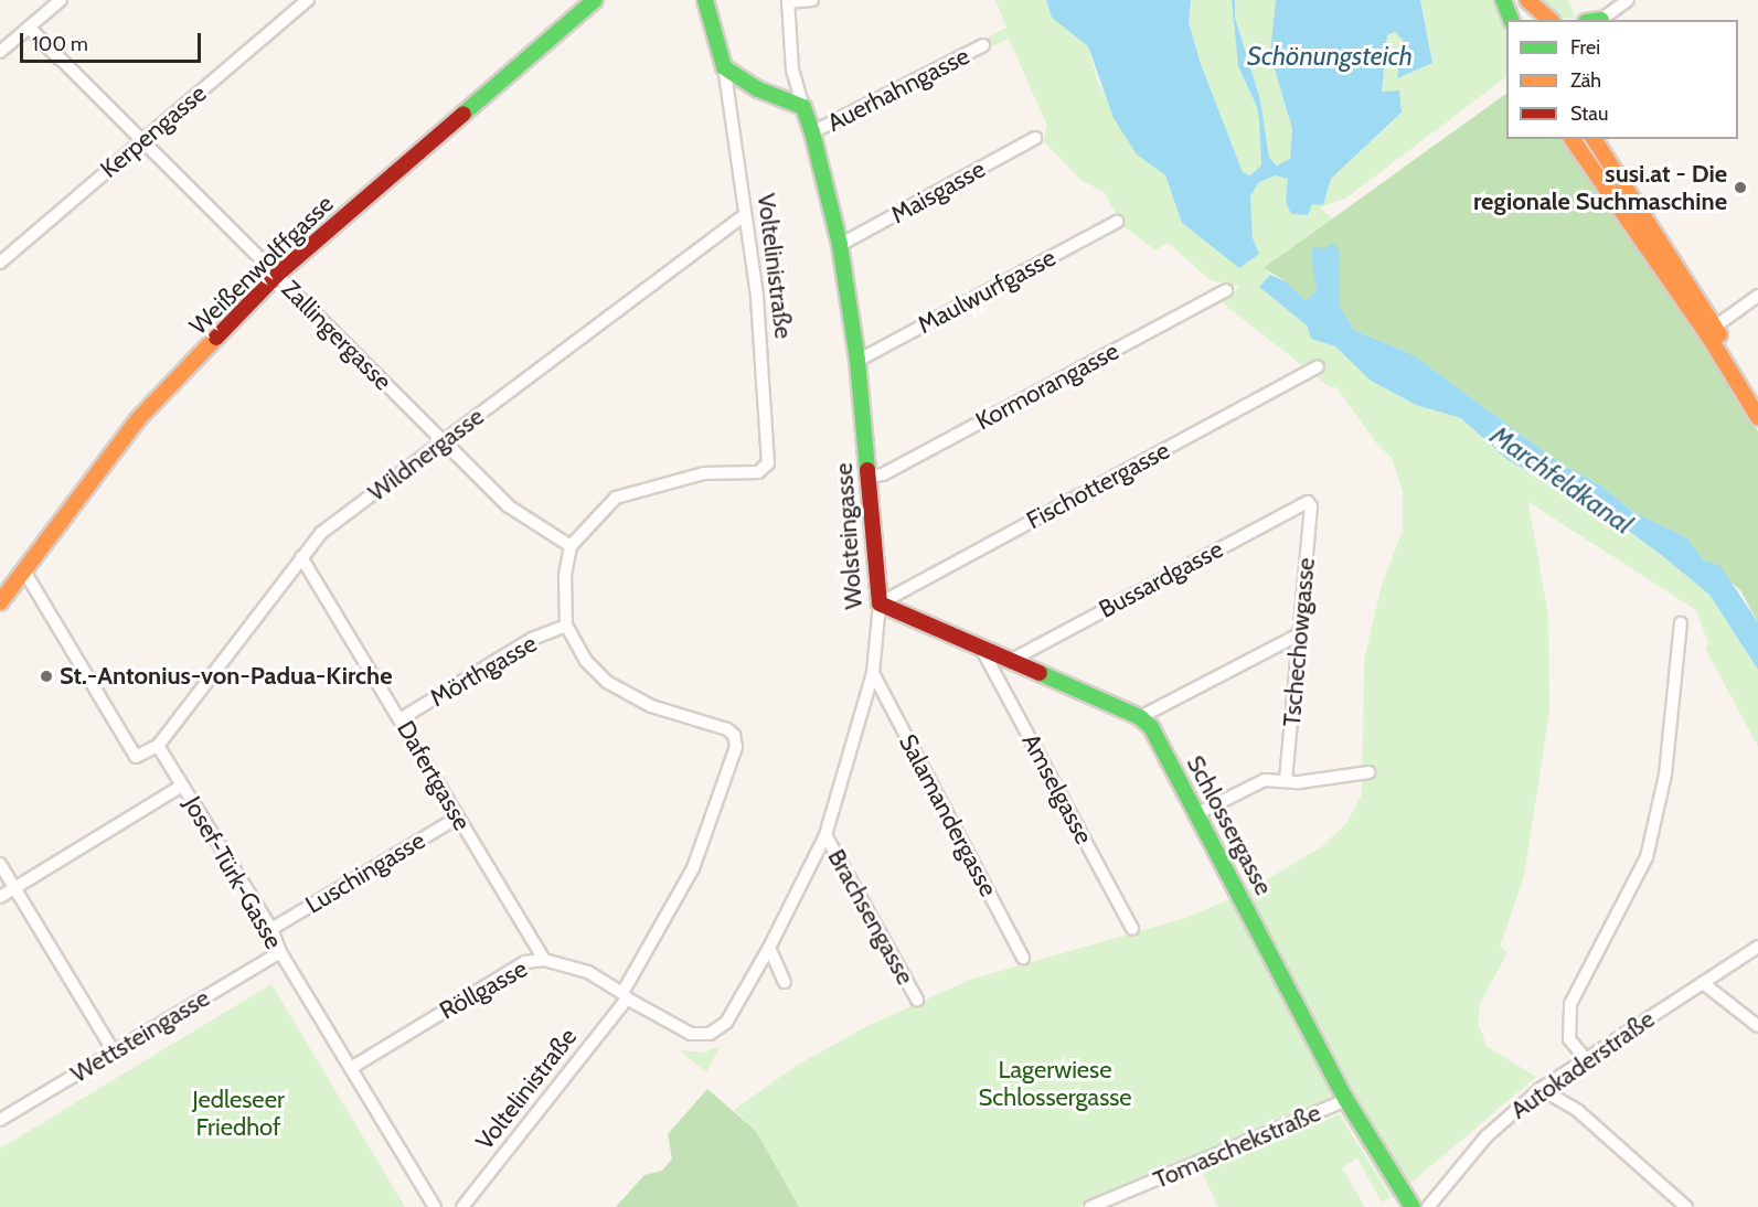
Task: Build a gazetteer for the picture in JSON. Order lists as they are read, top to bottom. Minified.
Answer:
{"streets":{"main road":["Weißenwolffgasse","Voltelinistraße","Wolsteingasse","Schlossergasse"],"street":["Auerhahngasse","Kerpengasse","Maisgasse","Maulwurfgasse","Zallingergasse","Kormorangasse","Wildnergasse","Fischottergasse","Bussardgasse","Tschechowgasse","Mörthgasse","Dafertgasse","Amselgasse","Salamandergasse","Josef-Türk-Gasse","Luschingasse","Brachsengasse","Röllgasse","Wettsteingasse","Autokaderstraße","Tomaschekstraße"]},"crossings":[["Auerhahngasse","Wolsteingasse"],["Kerpengasse","Zallingergasse"],["Maisgasse","Wolsteingasse"],["Weißenwolffgasse","Zallingergasse"],["Voltelinistraße","Zallingergasse"],["Voltelinistraße","Wildnergasse"],["Voltelinistraße","Wolsteingasse"],["Voltelinistraße","Mörthgasse"],["Voltelinistraße","Röllgasse"],["Maulwurfgasse","Wolsteingasse"],["Zallingergasse","Wildnergasse"],["Kormorangasse","Wolsteingasse"],["Wildnergasse","Dafertgasse"],["Wildnergasse","Josef-Türk-Gasse"],["Fischottergasse","Wolsteingasse"],["Fischottergasse","Schlossergasse"],["Wolsteingasse","Salamandergasse"],["Wolsteingasse","Schlossergasse"],["Wolsteingasse","Brachsengasse"],["Wolsteingasse","Röllgasse"],["Bussardgasse","Tschechowgasse"],["Bussardgasse","Schlossergasse"],["Mörthgasse","Dafertgasse"],["Dafertgasse","Luschingasse"],["Dafertgasse","Röllgasse"],["Amselgasse","Schlossergasse"],["Schlossergasse","Tomaschekstraße"],["Josef-Türk-Gasse","Luschingasse"],["Josef-Türk-Gasse","Röllgasse"],["Josef-Türk-Gasse","Wettsteingasse"]],"water":["Schönungsteich","Marchfeldkanal"],"parks":["Lagerwiese Schlossergasse","Jedleseer Friedhof"],"places":["susi.at - Die regionale Suchmaschine","St.-Antonius-von-Padua-Kirche"],"legend":["Frei","Zäh","Stau"],"scale_bar":"100 m"}
